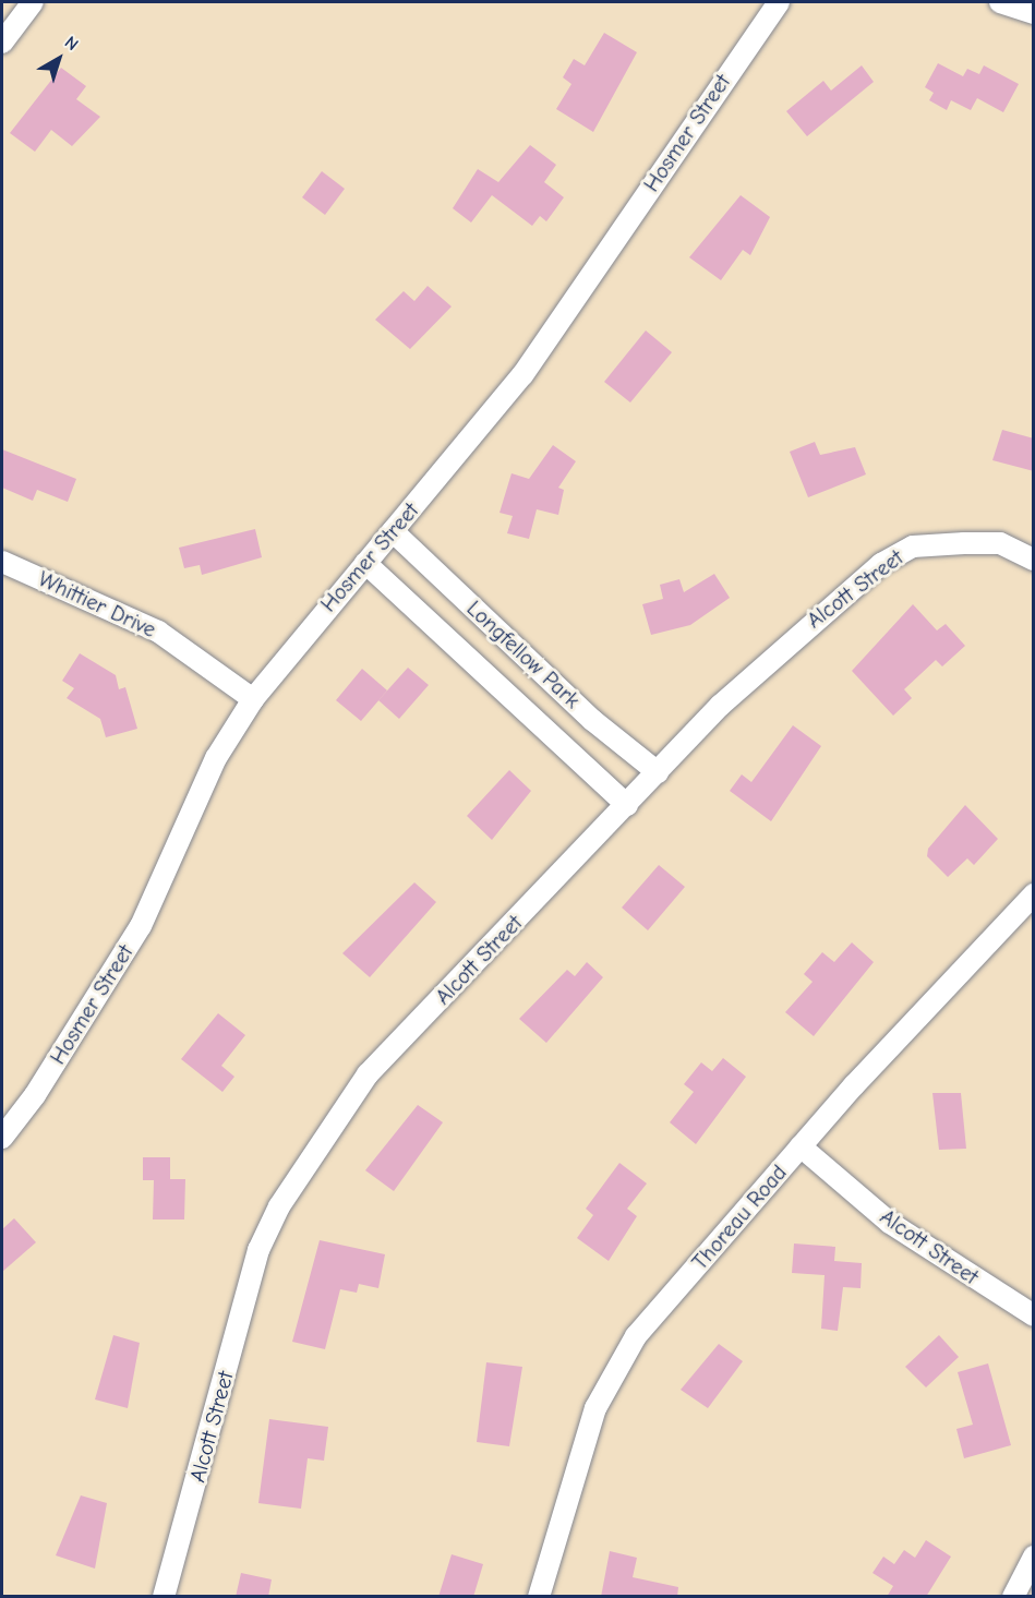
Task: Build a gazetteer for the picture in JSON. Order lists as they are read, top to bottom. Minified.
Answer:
{"streets":{"street":["Hosmer Street","Alcott Street","Whittier Drive","Longfellow Park","Thoreau Road"]},"crossings":[["Hosmer Street","Whittier Drive"],["Hosmer Street","Longfellow Park"],["Alcott Street","Longfellow Park"],["Alcott Street","Thoreau Road"]],"north":"top right"}
